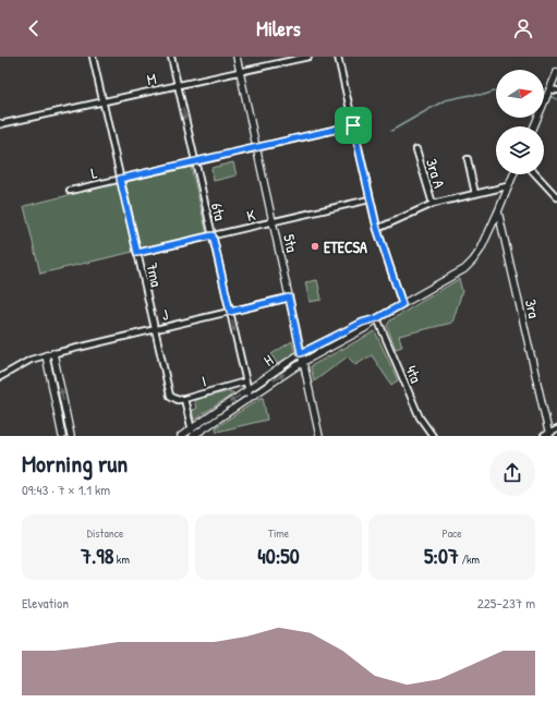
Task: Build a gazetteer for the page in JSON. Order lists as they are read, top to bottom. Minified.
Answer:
{"streets":{"street":["M","L","3ra A","6ta","K","5ta","7ma","3ra","J","H","4ta","I"]},"crossings":[["M","6ta"],["M","5ta"],["M","7ma"],["L","6ta"],["L","5ta"],["L","7ma"],["6ta","K"],["6ta","J"],["6ta","H"],["6ta","I"],["K","5ta"],["K","7ma"],["5ta","J"],["5ta","H"],["7ma","J"],["7ma","I"],["3ra","H"],["H","4ta"]],"one_way":["6ta"],"places":["ETECSA"],"north":"right","page":{"header":"Milers","heading":["Morning run","09:43 · 7 × 1.1 km"],"stats":[["Distance","7.98 km"],["Time","40:50"],["Pace","5:07 /km"]],"chart":["Elevation","225–237 m"]}}
